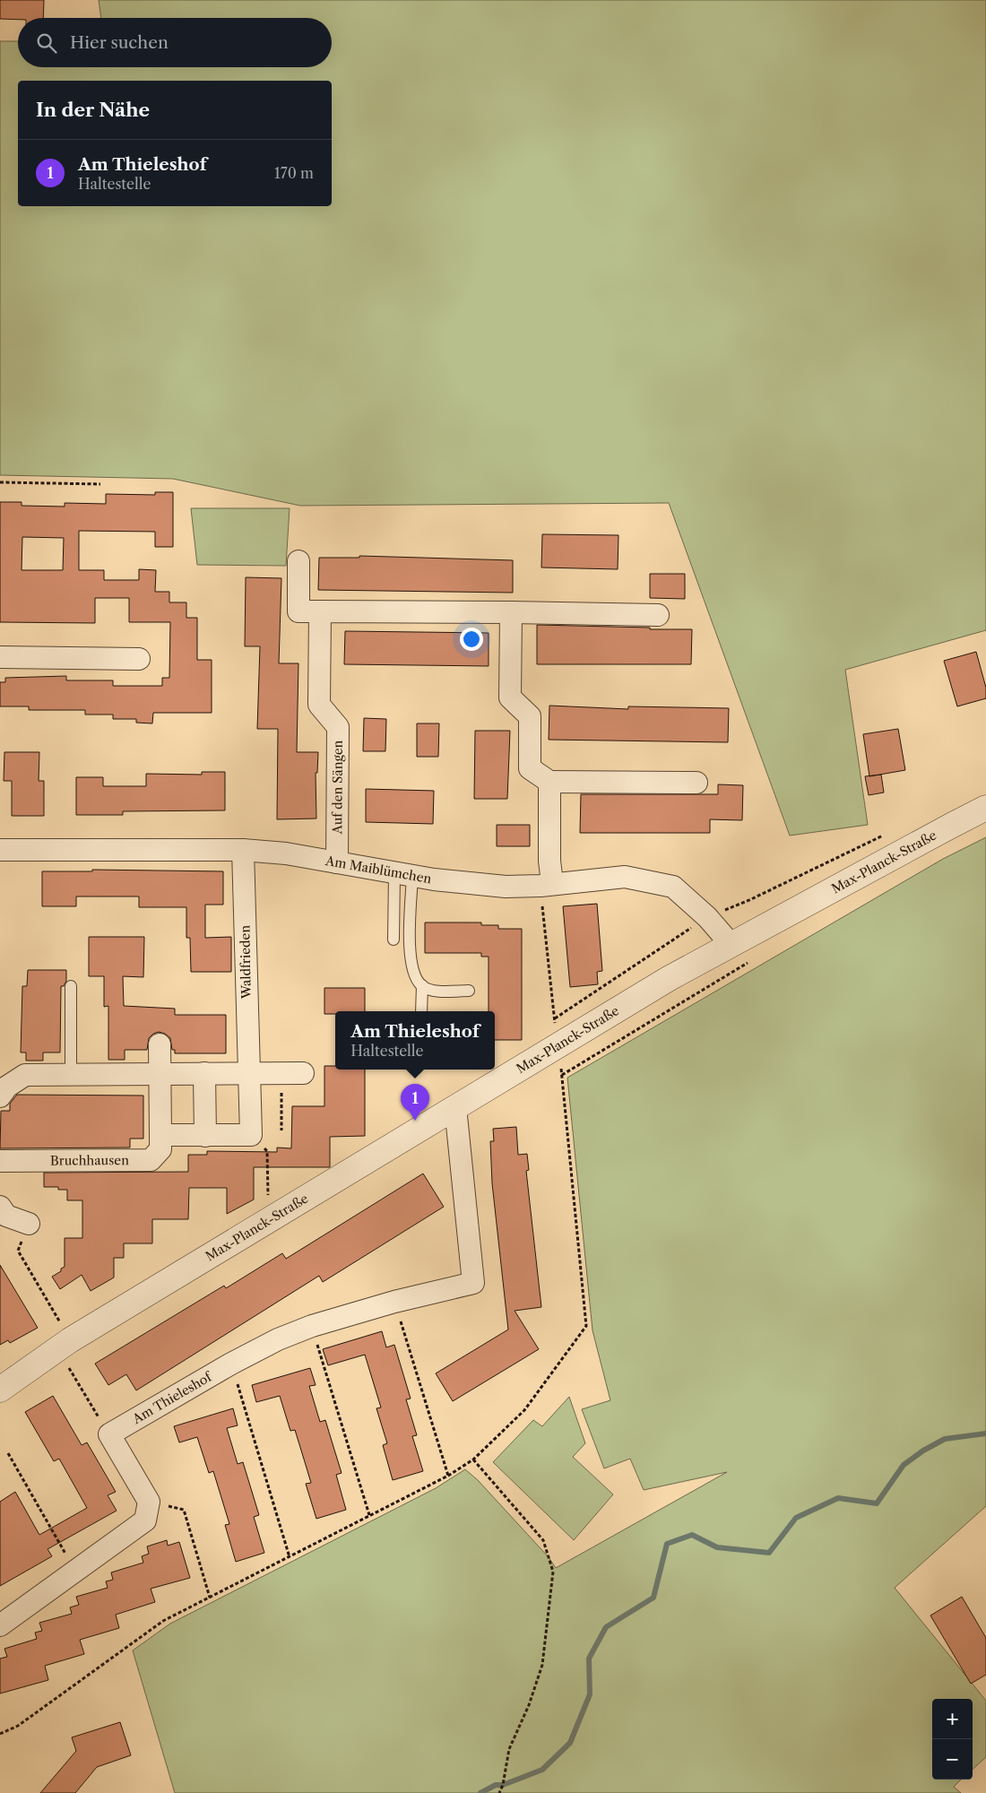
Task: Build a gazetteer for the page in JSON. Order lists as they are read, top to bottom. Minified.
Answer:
{"streets":{"street":["Auf den Sängen","Max-Planck-Straße","Am Maiblümchen","Waldfrieden","Bruchhausen","Am Thieleshof"]},"crossings":[["Auf den Sängen","Am Maiblümchen"],["Max-Planck-Straße","Am Maiblümchen"],["Max-Planck-Straße","Am Thieleshof"],["Am Maiblümchen","Waldfrieden"]],"page":{"search":"Hier suchen","heading":"In der Nähe","list":[{"mark":"1","name":"Am Thieleshof","note":"Haltestelle","value":"170 m"}],"popup":["Am Thieleshof","Haltestelle"],"pins":"1","map_buttons":["+","−"]}}
